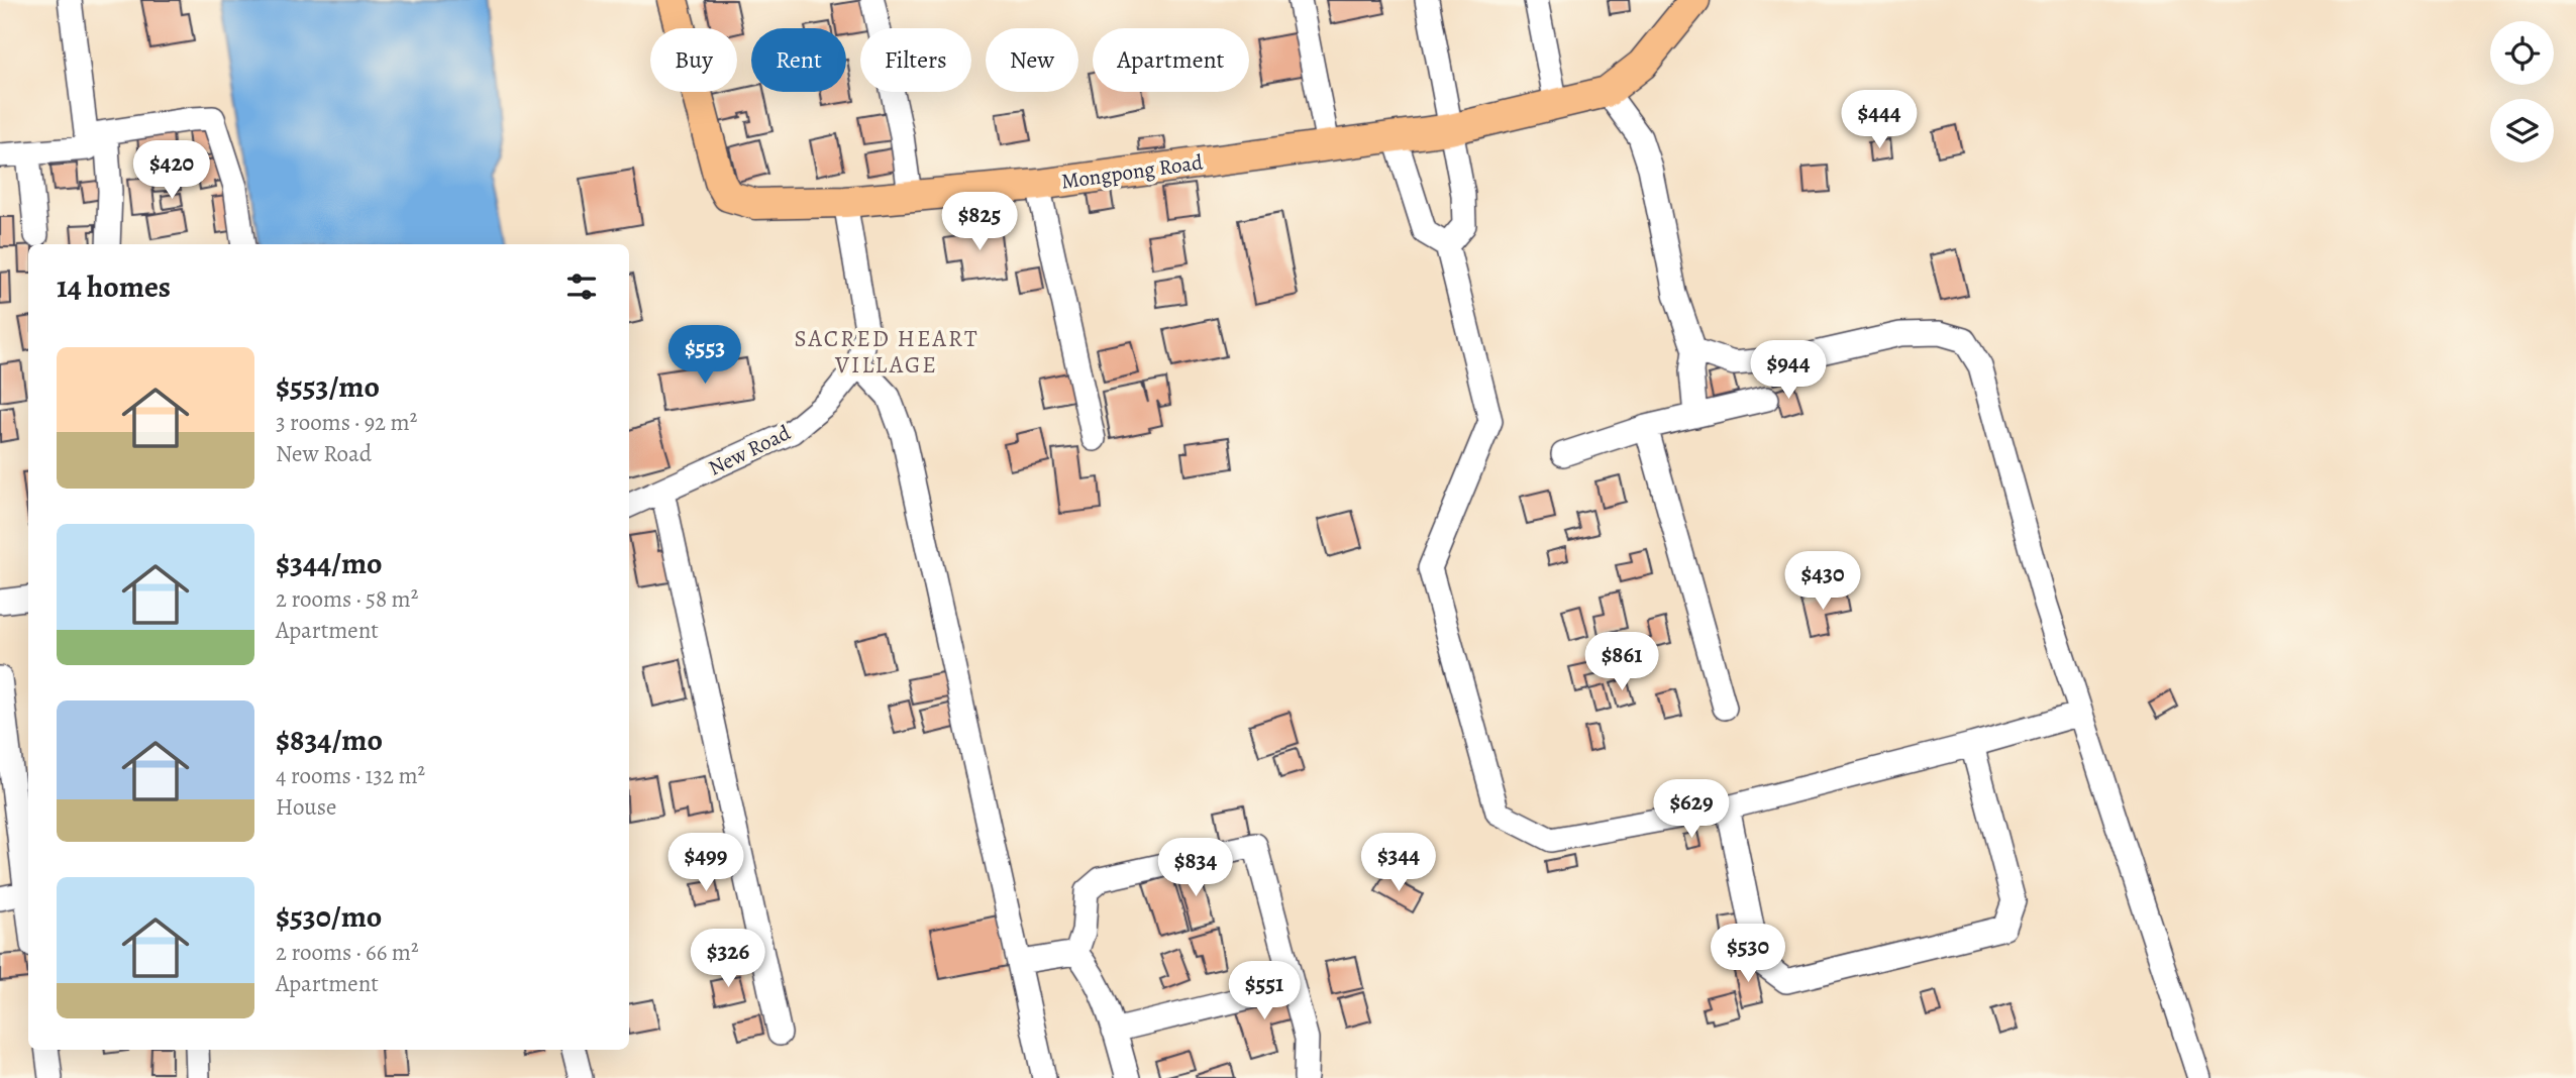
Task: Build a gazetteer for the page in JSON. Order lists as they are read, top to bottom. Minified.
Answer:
{"streets":{"main road":["Mongpong Road"],"street":["New Road"]},"crossings":[["Mongpong Road","New Road"]],"districts":["SACRED HEART VILLAGE"],"page":{"chip":["Buy","Rent","Filters","New","Apartment"],"price":["$444","$420","$825","$553","$944","$430","$861","$629","$499","$344","$834","$530","$326","$551"],"heading":"14 homes","list":[{"name":"$553/mo","note":"3 rooms · 92 m² · New Road"},{"name":"$344/mo","note":"2 rooms · 58 m² · Apartment"},{"name":"$834/mo","note":"4 rooms · 132 m² · House"},{"name":"$530/mo","note":"2 rooms · 66 m² · Apartment"}]}}
